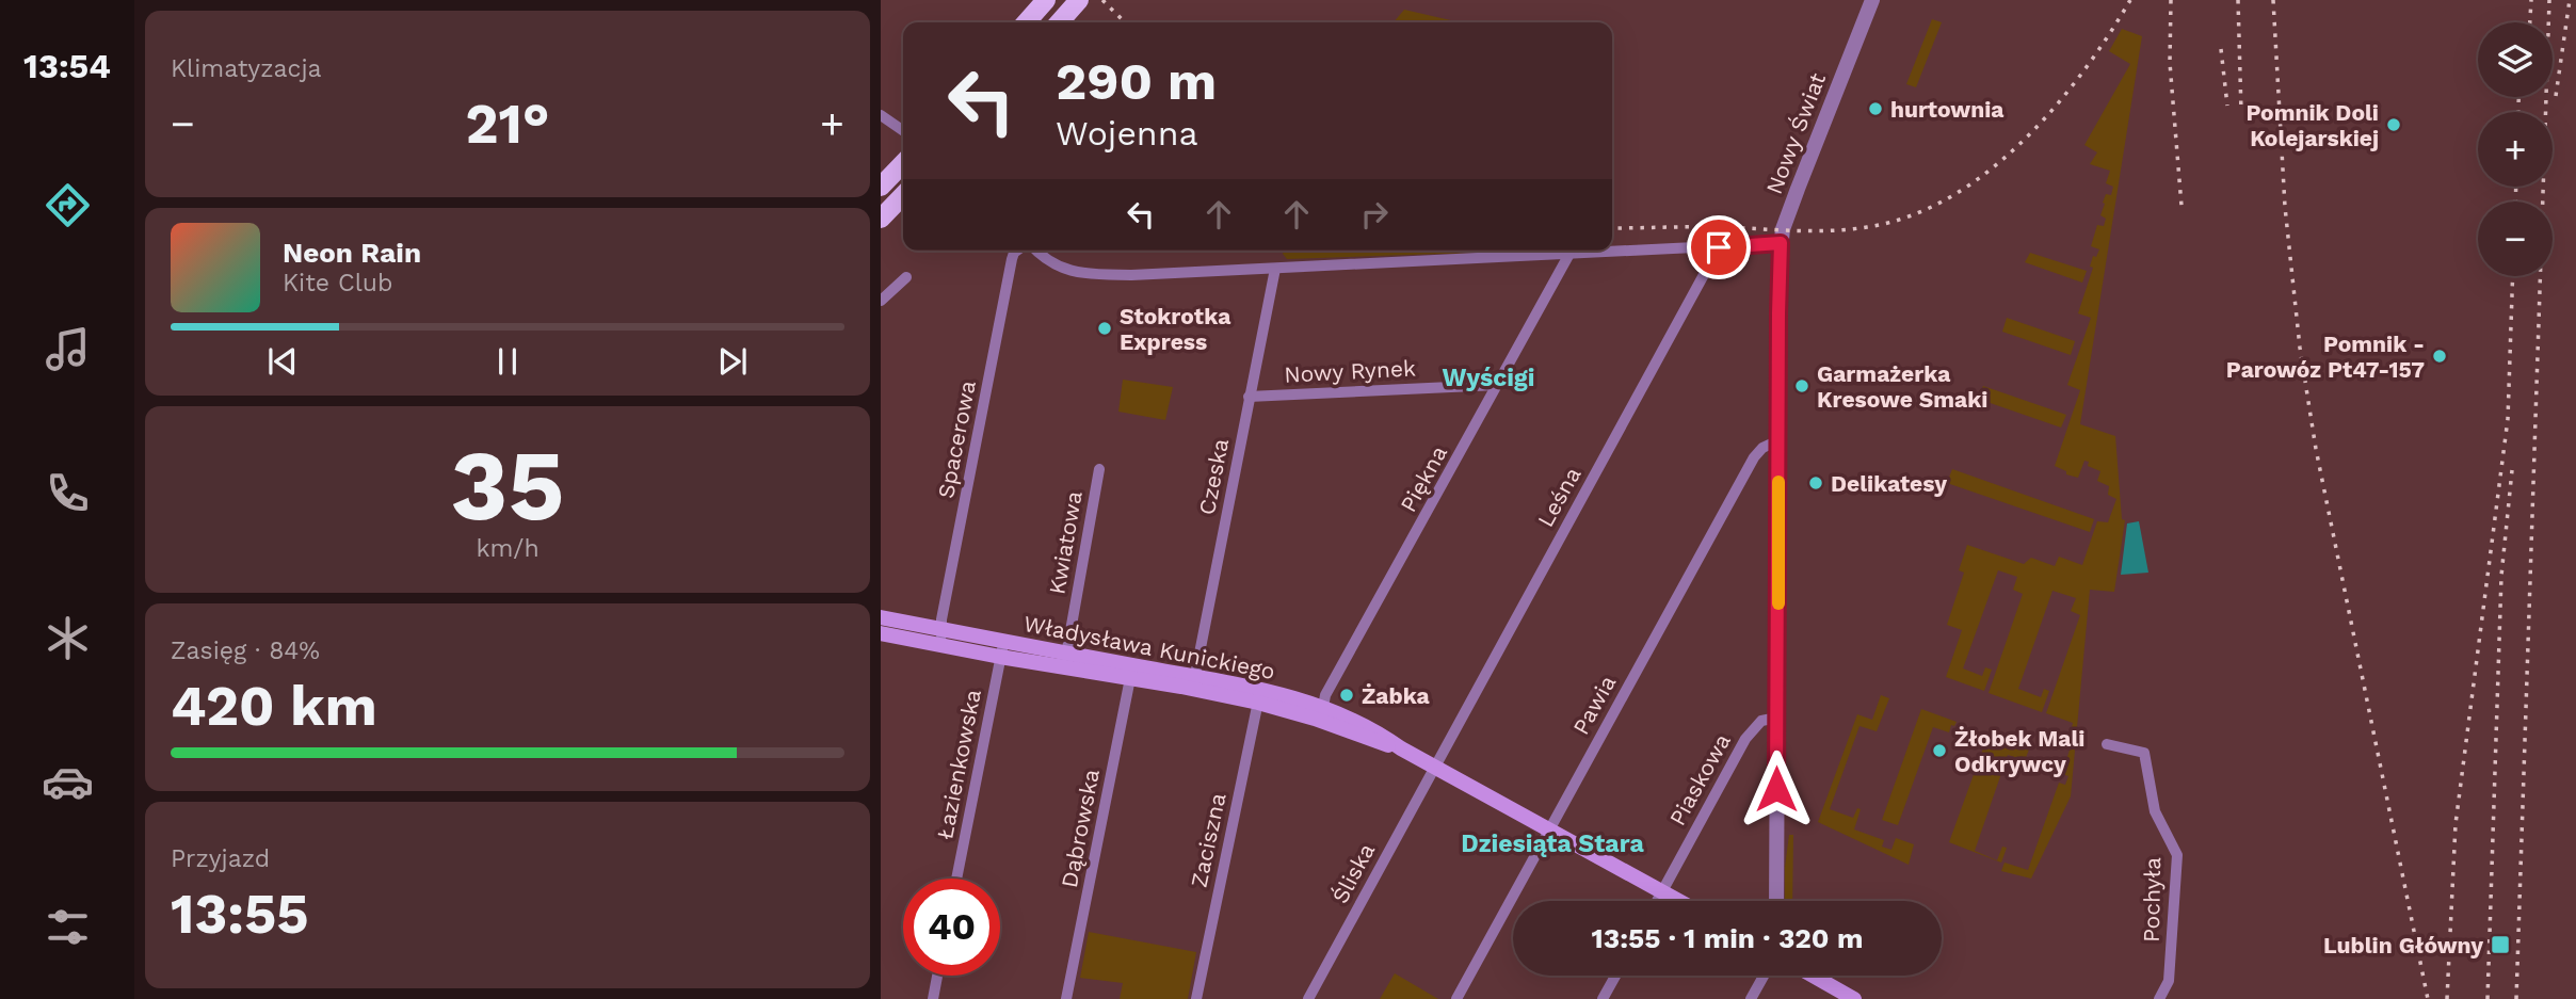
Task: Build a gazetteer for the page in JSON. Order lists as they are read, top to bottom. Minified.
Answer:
{"streets":{"main road":["Władysława Kunickiego"],"street":["Nowy Świat","Nowy Rynek","Spacerowa","Czeska","Piękna","Leśna","Kwiatowa","Pawia","Łazienkowska","Piaskowa","Dąbrowska","Zaciszna","Śliska","Pochyła"]},"crossings":[["Nowy Świat","Pawia"],["Nowy Świat","Piaskowa"],["Nowy Rynek","Czeska"],["Nowy Rynek","Piękna"],["Spacerowa","Władysława Kunickiego"],["Czeska","Władysława Kunickiego"],["Piękna","Władysława Kunickiego"],["Leśna","Władysława Kunickiego"],["Leśna","Śliska"],["Kwiatowa","Władysława Kunickiego"],["Władysława Kunickiego","Pawia"],["Władysława Kunickiego","Łazienkowska"],["Władysława Kunickiego","Piaskowa"],["Władysława Kunickiego","Dąbrowska"],["Władysława Kunickiego","Zaciszna"],["Władysława Kunickiego","Śliska"]],"districts":["Wyścigi","Dziesiąta Stara"],"places":{"other":["hurtownia","Pomnik Doli Kolejarskiej","Stokrotka Express","Pomnik - Parowóz Pt47-157","Garmażerka Kresowe Smaki","Delikatesy","Żabka","Żłobek Mali Odkrywcy"],"transit":["Lublin Główny"]},"page":{"tabs":"13:54","tile":["Klimatyzacja",["35","km/h"],["Zasięg · 84%","420 km"],["Przyjazd","13:55"]],"map_buttons":["+","−"],"turn":["290 m","Wojenna"],"heat":["−","21°","+"],"song":["Neon Rain","Kite Club"],"limit":"40","trip":"13:55 · 1 min · 320 m"}}
